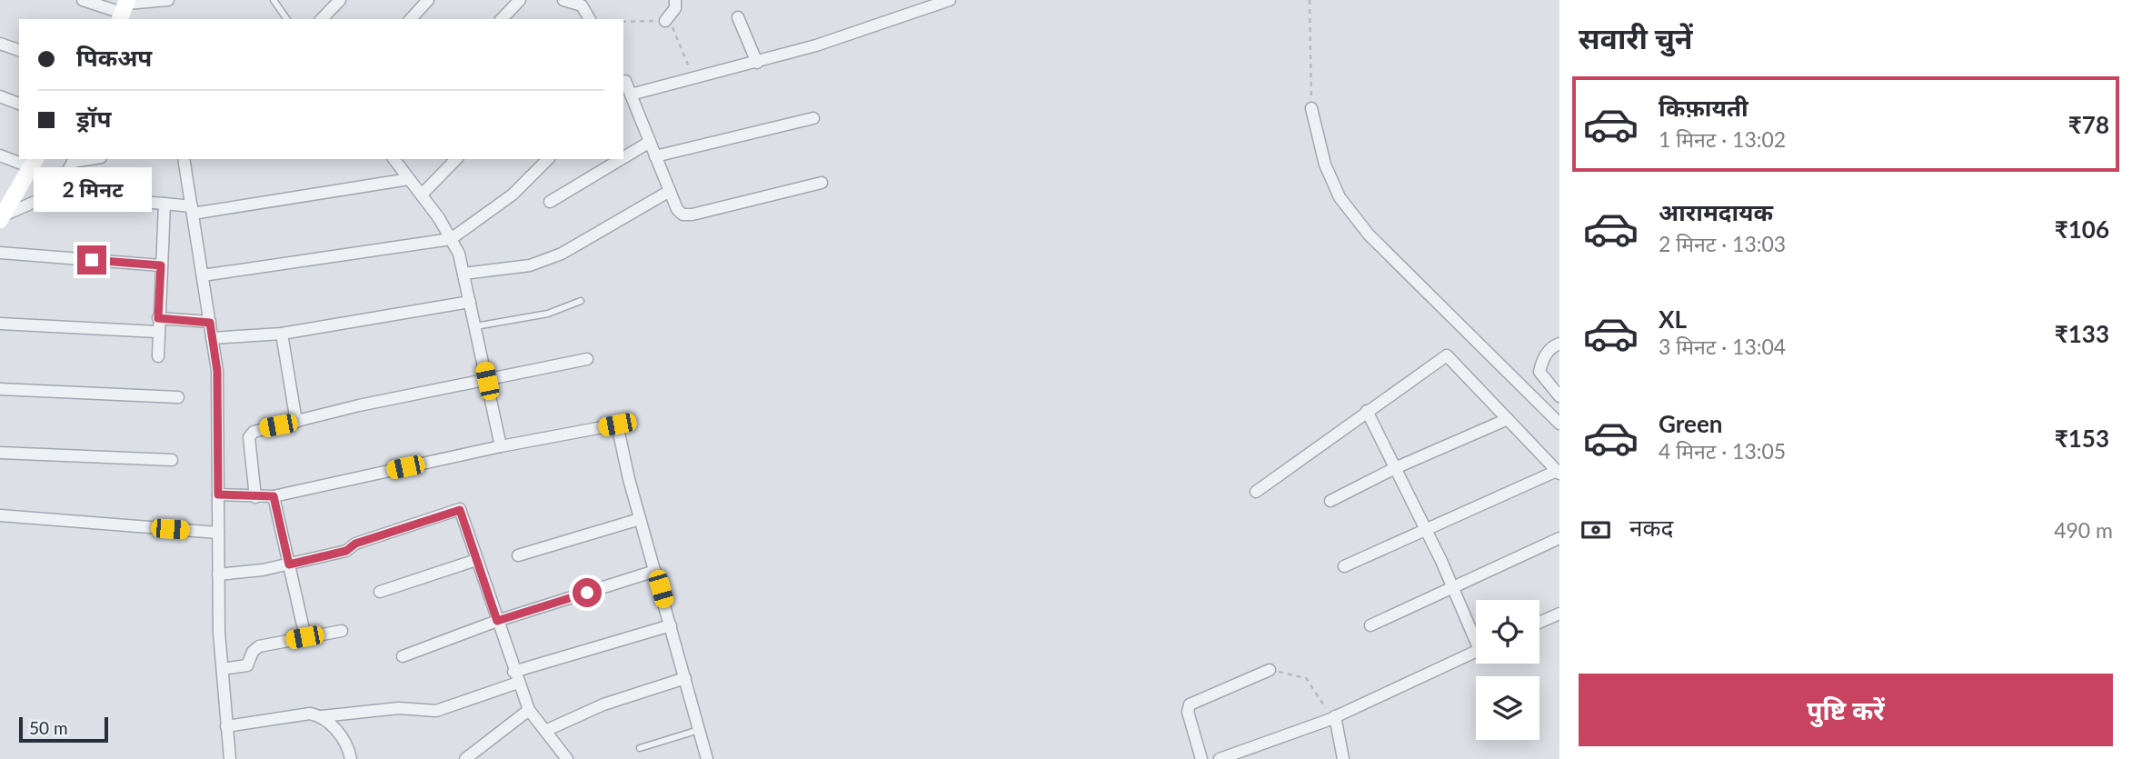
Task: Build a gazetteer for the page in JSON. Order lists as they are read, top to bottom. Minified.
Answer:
{"scale_bar":"50 m","page":{"heading":"सवारी चुनें","banner":["पिकअप","ड्रॉप"],"list":[{"name":"किफ़ायती","note":"1 मिनट · 13:02","value":"₹78"},{"name":"आरामदायक","note":"2 मिनट · 13:03","value":"₹106"},{"name":"XL","note":"3 मिनट · 13:04","value":"₹133"},{"name":"Green","note":"4 मिनट · 13:05","value":"₹153"}],"bubble":"2 मिनट","pay":["नकद","490 m"],"buttons":"पुष्टि करें","scale":"50 m"}}
